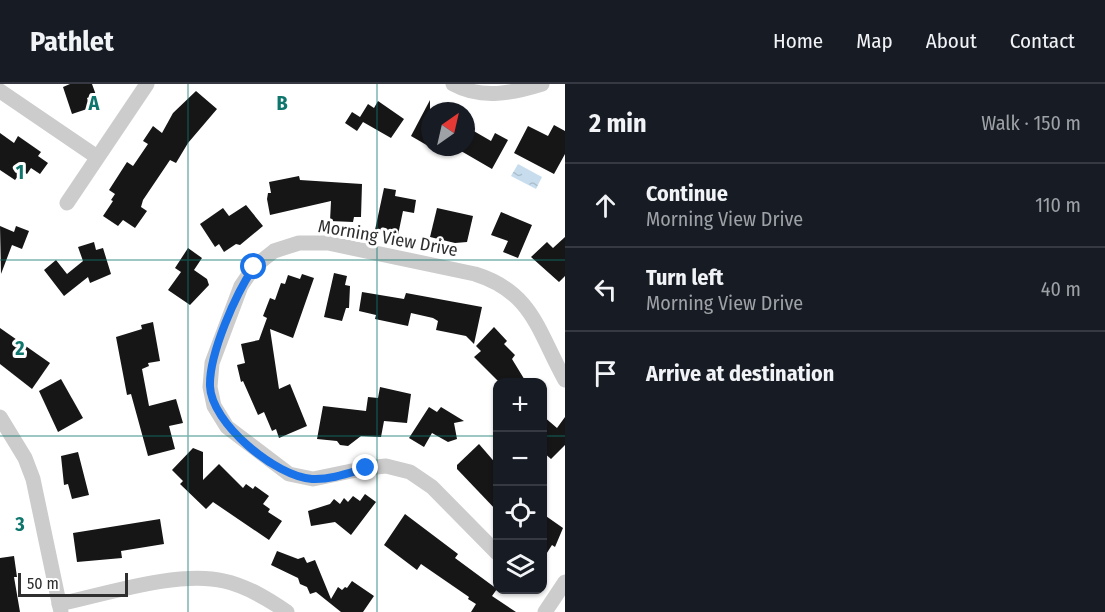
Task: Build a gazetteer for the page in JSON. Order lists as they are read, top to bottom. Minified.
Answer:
{"streets":{"street":["Morning View Drive"]},"scale_bar":"50 m","north":"top right","page":{"header":"Pathlet","nav":["Home","Map","About","Contact"],"heading":["2 min","Walk · 150 m"],"list":[["Continue","Morning View Drive","110 m"],["Turn left","Morning View Drive","40 m"],"Arrive at destination"],"map_buttons":["+","−"],"scale":"50 m"},"grid":{"columns":["A","B"],"rows":["1","2","3"]}}
